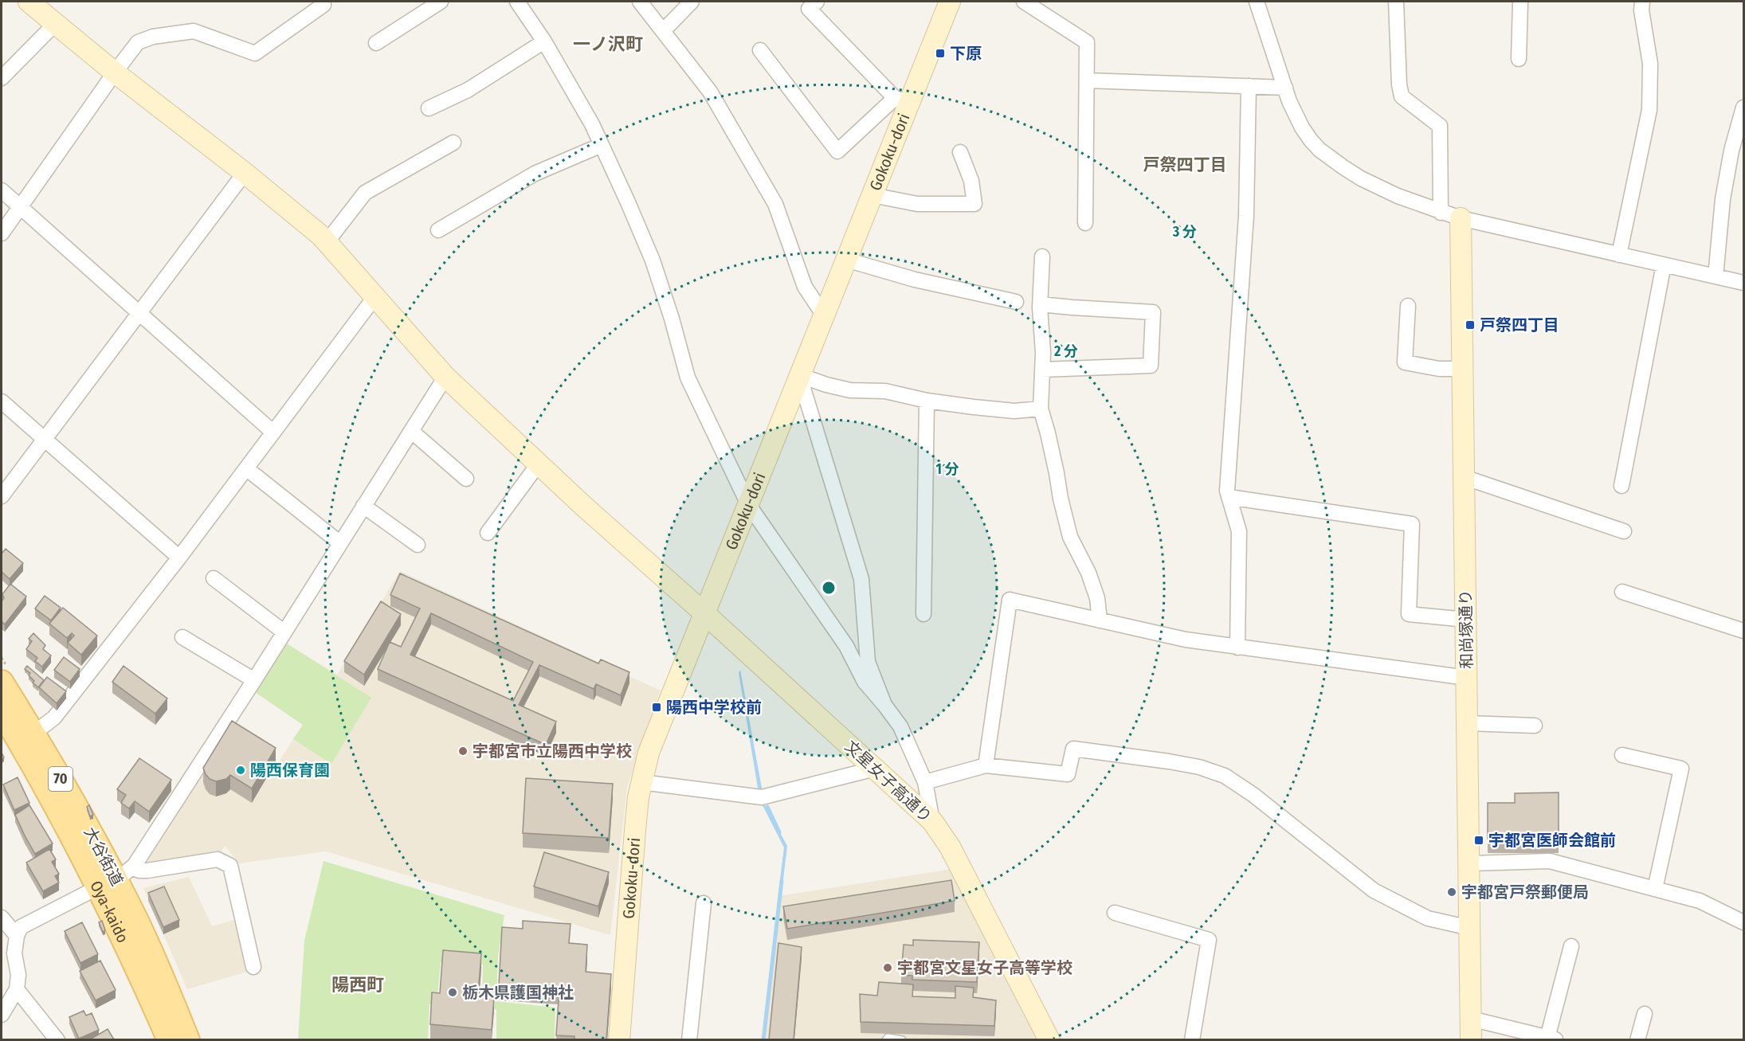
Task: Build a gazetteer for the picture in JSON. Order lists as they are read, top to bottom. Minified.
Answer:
{"streets":{"main road":["70","大谷街道","Oya-kaido"],"street":["Gokoku-dori","和尚塚通り","文星女子高通り"]},"crossings":[["Gokoku-dori","文星女子高通り"],["大谷街道","Oya-kaido"]],"districts":["一ノ沢町","戸祭四丁目","陽西町"],"places":{"transit":["下原","戸祭四丁目","陽西中学校前","宇都宮医師会館前"],"other":["宇都宮市立陽西中学校","陽西保育園","宇都宮戸祭郵便局","宇都宮文星女子高等学校","栃木県護国神社"]},"rings":["3 分","2 分","1 分"]}
